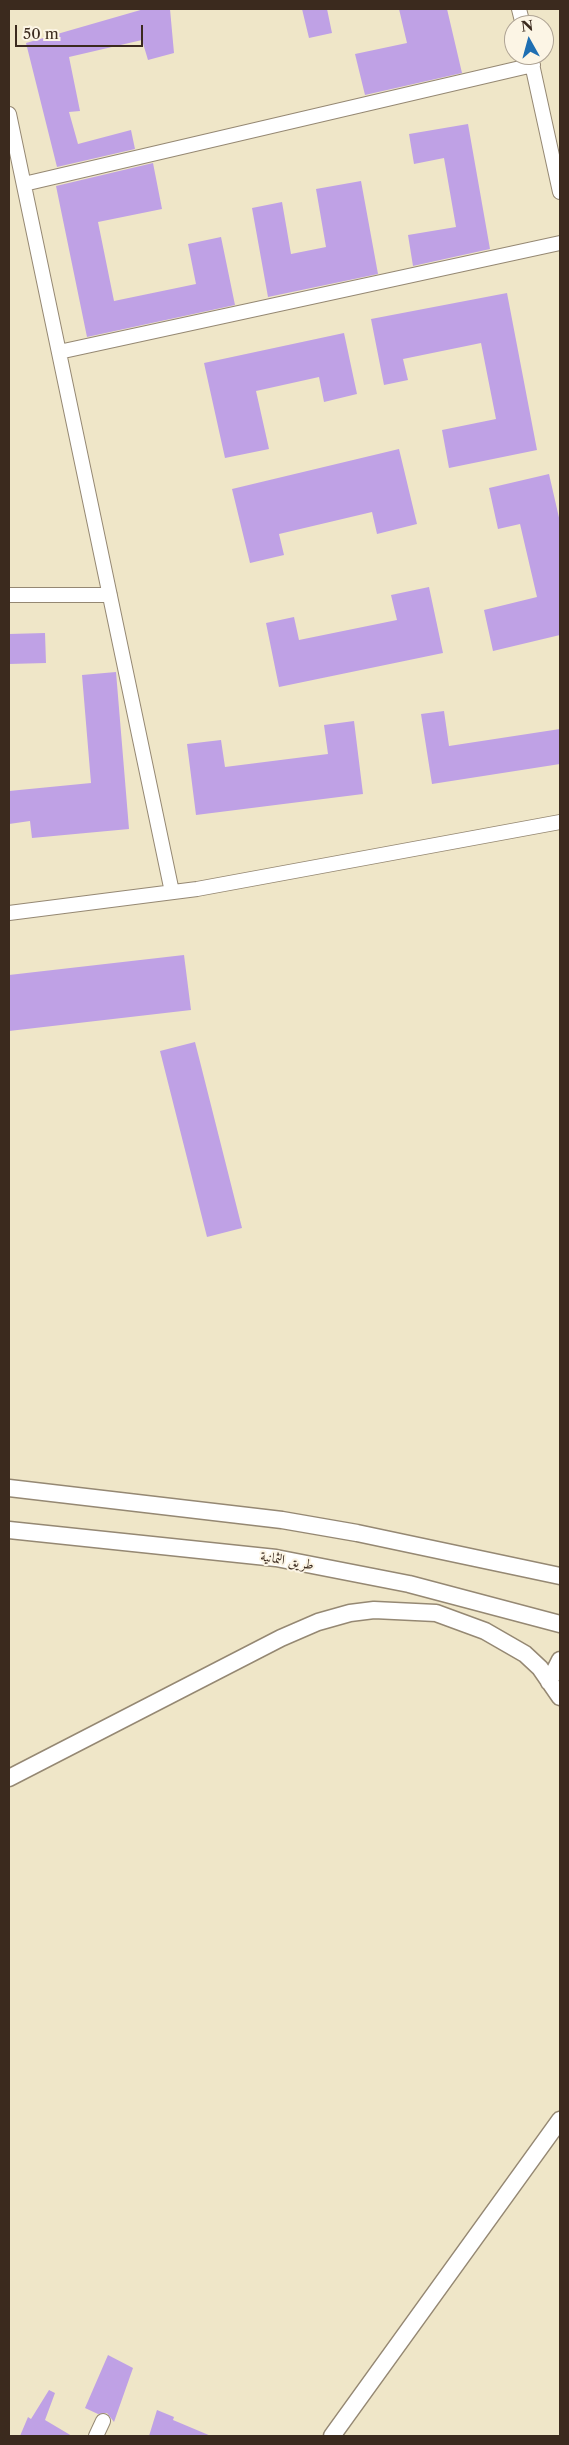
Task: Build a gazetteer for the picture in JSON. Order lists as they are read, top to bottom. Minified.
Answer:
{"streets":{"street":["طريق الثمانية"]},"scale_bar":"50 m","north":"top"}
